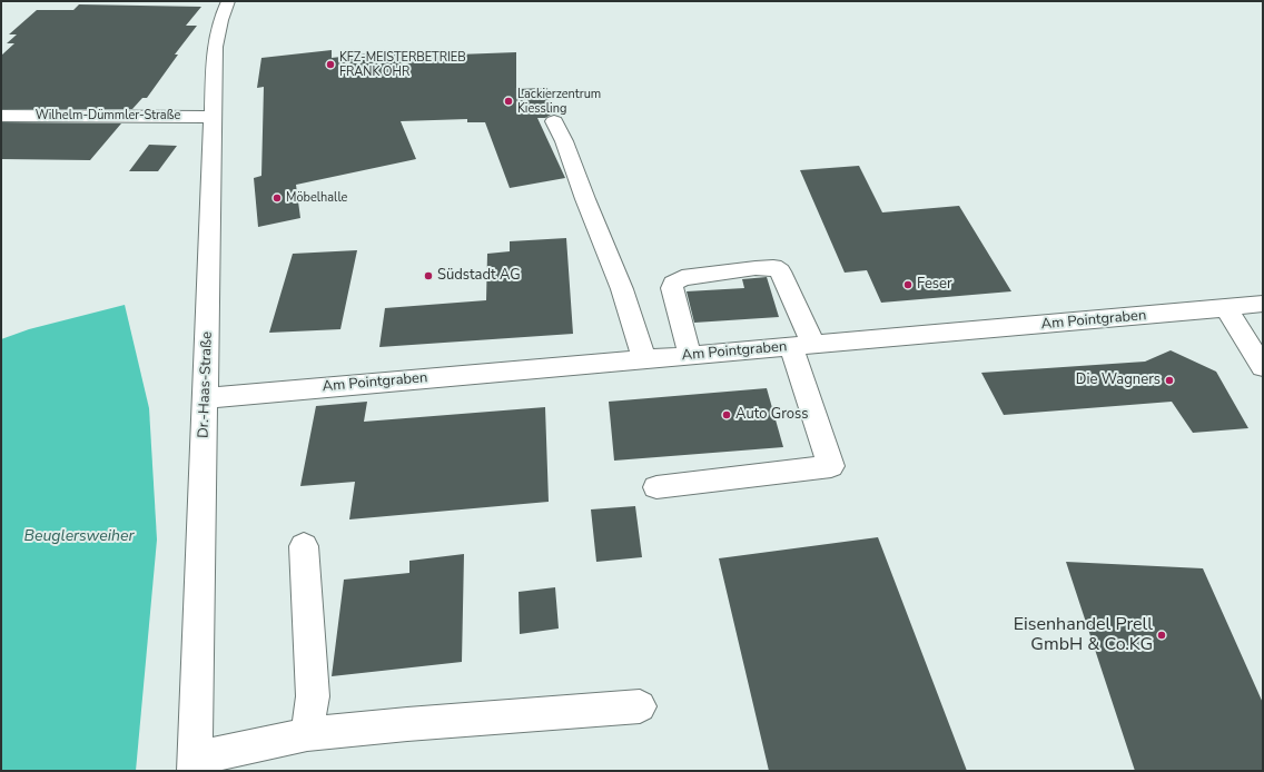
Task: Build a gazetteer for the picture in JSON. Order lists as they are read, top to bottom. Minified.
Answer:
{"streets":{"street":["Wilhelm-Dümmler-Straße","Am Pointgraben","Dr.-Haas-Straße"]},"crossings":[["Wilhelm-Dümmler-Straße","Dr.-Haas-Straße"],["Am Pointgraben","Dr.-Haas-Straße"]],"water":["Beuglersweiher"],"places":["KFZ-MEISTERBETRIEB FRANK OHR","Lackierzentrum Kiessling","Möbelhalle","Südstadt AG","Feser","Die Wagners","Auto Gross","Eisenhandel Prell GmbH & Co.KG"]}
